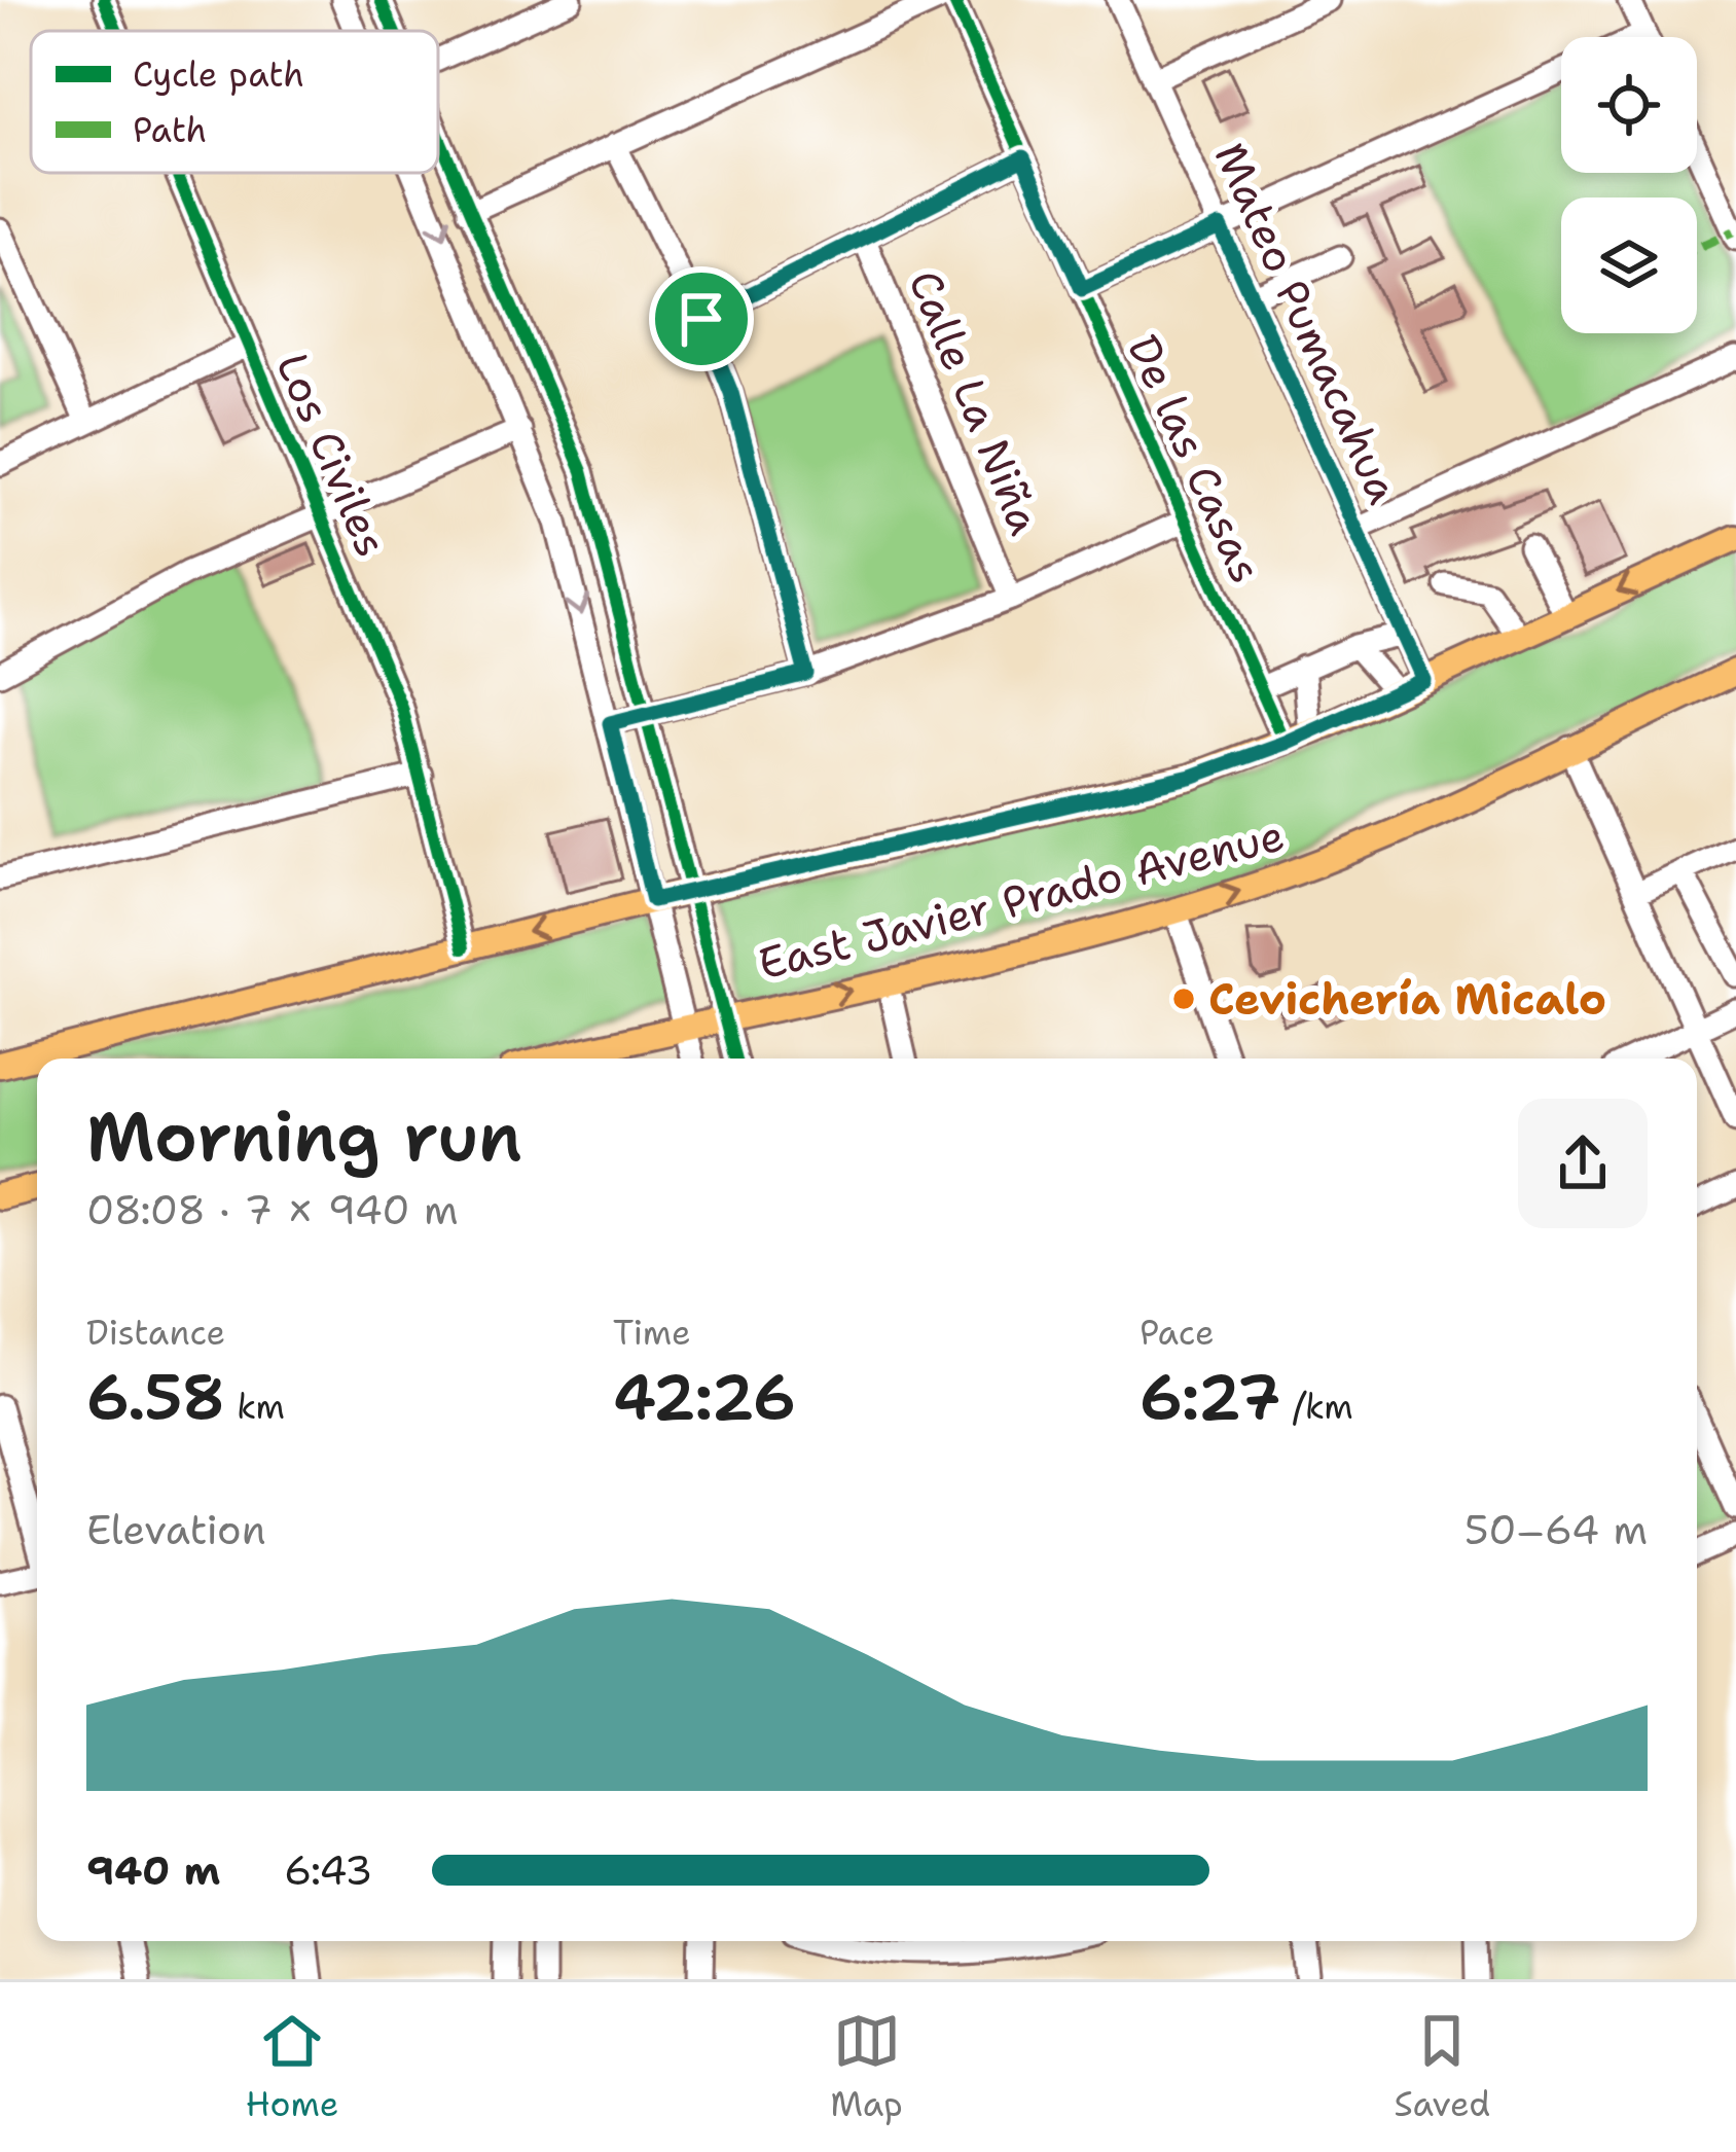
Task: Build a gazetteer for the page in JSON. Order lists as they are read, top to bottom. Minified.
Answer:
{"streets":{"main road":["East Javier Prado Avenue"],"street":["Mateo Pumacahua","Calle La Niña","Los Civiles","De las Casas"]},"crossings":[["Mateo Pumacahua","East Javier Prado Avenue"],["Los Civiles","East Javier Prado Avenue"],["De las Casas","East Javier Prado Avenue"]],"places":["Cevichería Micalo"],"legend":["Cycle path","Path"],"page":{"heading":["Morning run","08:08 · 7 × 940 m"],"stats":[["Distance","6.58 km"],["Time","42:26"],["Pace","6:27 /km"]],"chart":["Elevation","50–64 m"],"list":[{"name":"940 m","note":"6:43"}],"tabs":["Home","Map","Saved"]}}
